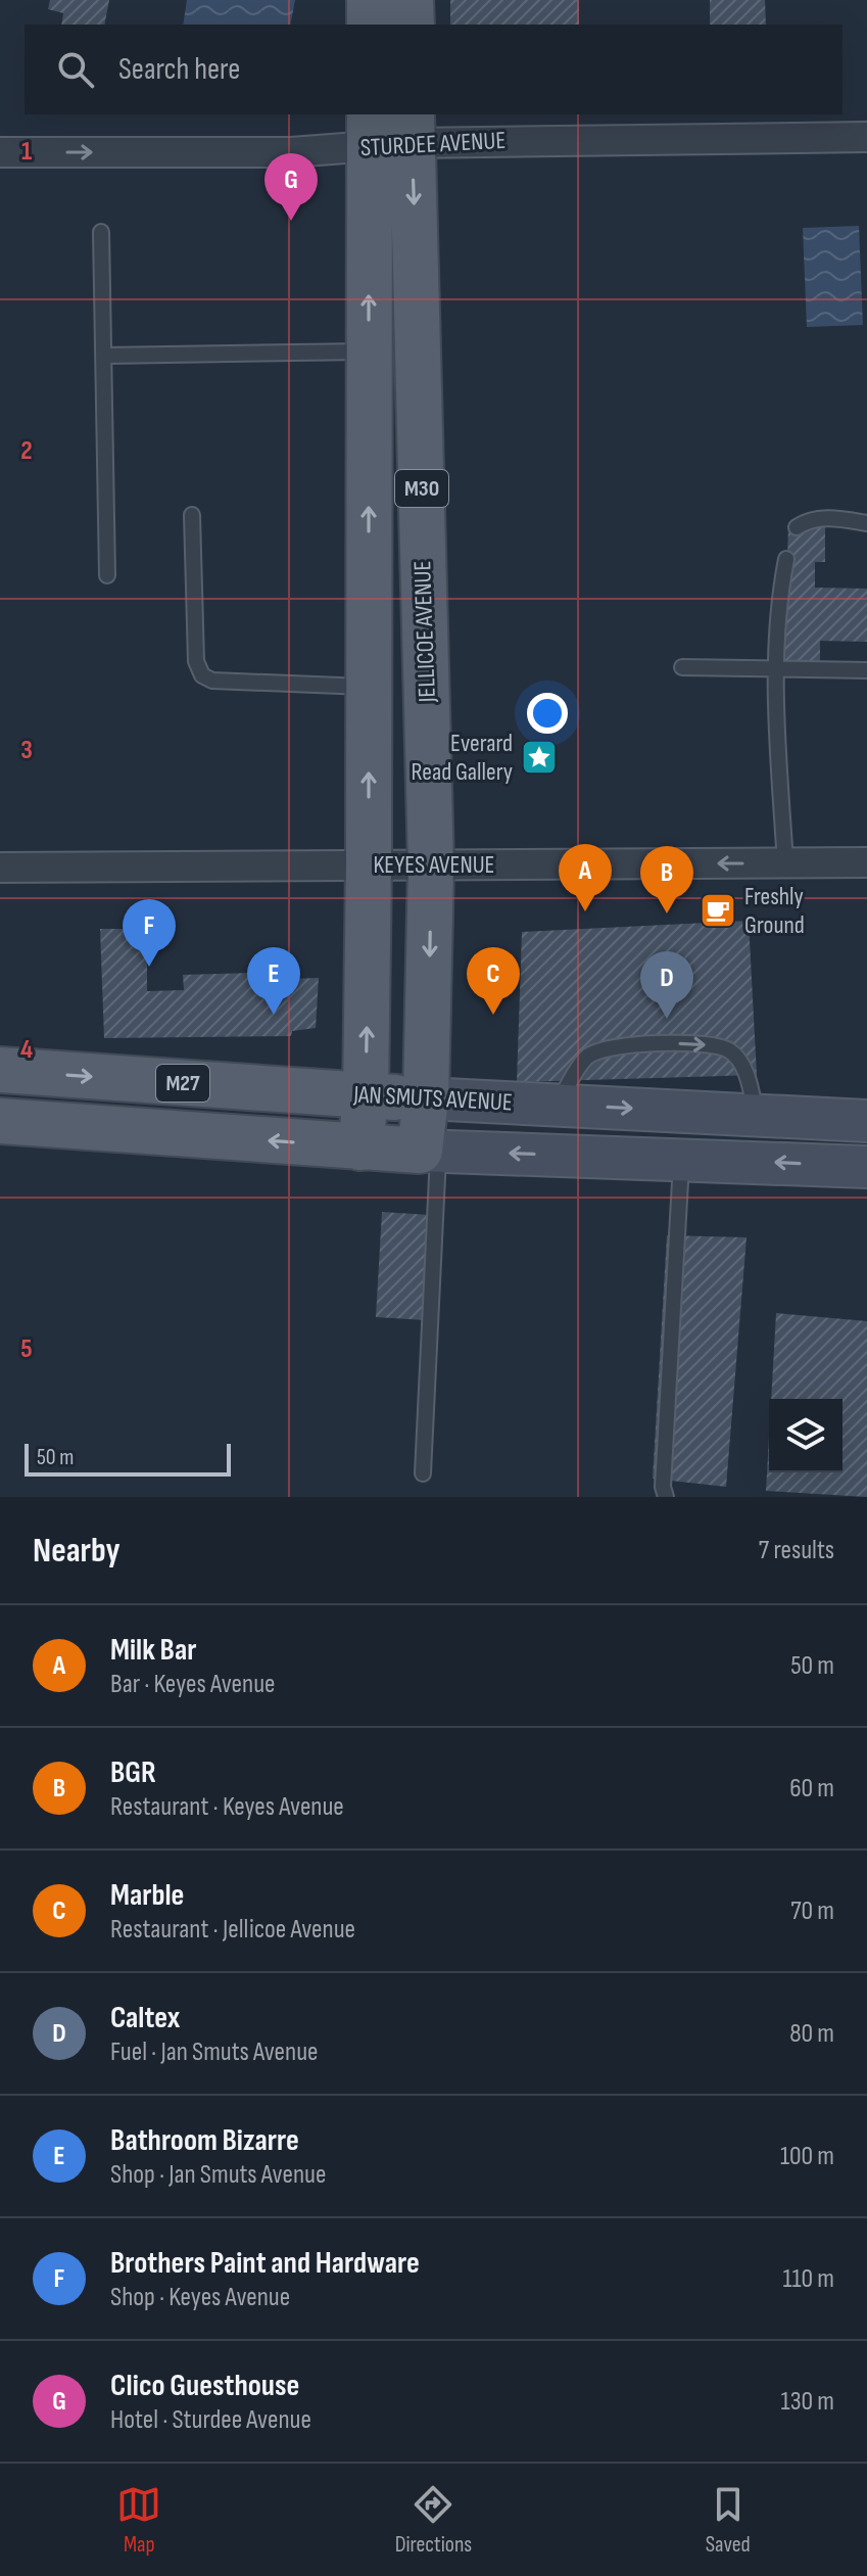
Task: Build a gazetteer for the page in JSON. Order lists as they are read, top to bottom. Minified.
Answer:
{"streets":{"main road":["M30","JELLICOE AVENUE","M27","JAN SMUTS AVENUE"],"street":["STURDEE AVENUE","KEYES AVENUE"]},"crossings":[["STURDEE AVENUE","M30"],["STURDEE AVENUE","JELLICOE AVENUE"],["M30","JELLICOE AVENUE"],["M30","KEYES AVENUE"],["M30","JAN SMUTS AVENUE"],["JELLICOE AVENUE","KEYES AVENUE"],["JELLICOE AVENUE","JAN SMUTS AVENUE"]],"one_way":["STURDEE AVENUE","KEYES AVENUE"],"places":{"place":["Everard Read Gallery"],"cafe":["Freshly Ground"]},"scale_bar":"50 m","page":{"search":"Search here","pins":["G","A","B","F","C","E","D"],"scale":"50 m","heading":["Nearby","7 results"],"list":[{"mark":"A","name":"Milk Bar","note":"Bar · Keyes Avenue","value":"50 m"},{"mark":"B","name":"BGR","note":"Restaurant · Keyes Avenue","value":"60 m"},{"mark":"C","name":"Marble","note":"Restaurant · Jellicoe Avenue","value":"70 m"},{"mark":"D","name":"Caltex","note":"Fuel · Jan Smuts Avenue","value":"80 m"},{"mark":"E","name":"Bathroom Bizarre","note":"Shop · Jan Smuts Avenue","value":"100 m"},{"mark":"F","name":"Brothers Paint and Hardware","note":"Shop · Keyes Avenue","value":"110 m"},{"mark":"G","name":"Clico Guesthouse","note":"Hotel · Sturdee Avenue","value":"130 m"}],"nav":["Map","Directions","Saved"]},"grid":{"rows":["1","2","3","4","5"]}}
